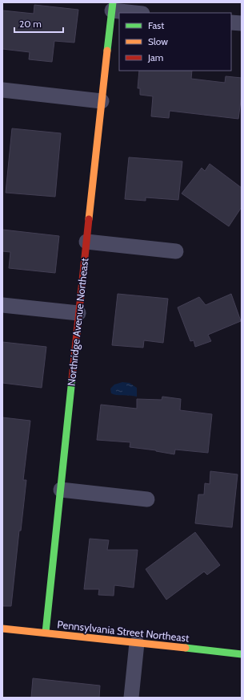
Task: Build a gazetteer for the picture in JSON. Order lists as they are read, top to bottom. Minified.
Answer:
{"streets":{"street":["Northridge Avenue Northeast","Pennsylvania Street Northeast"]},"crossings":[["Northridge Avenue Northeast","Pennsylvania Street Northeast"]],"legend":["Fast","Slow","Jam"],"scale_bar":"20 m"}
